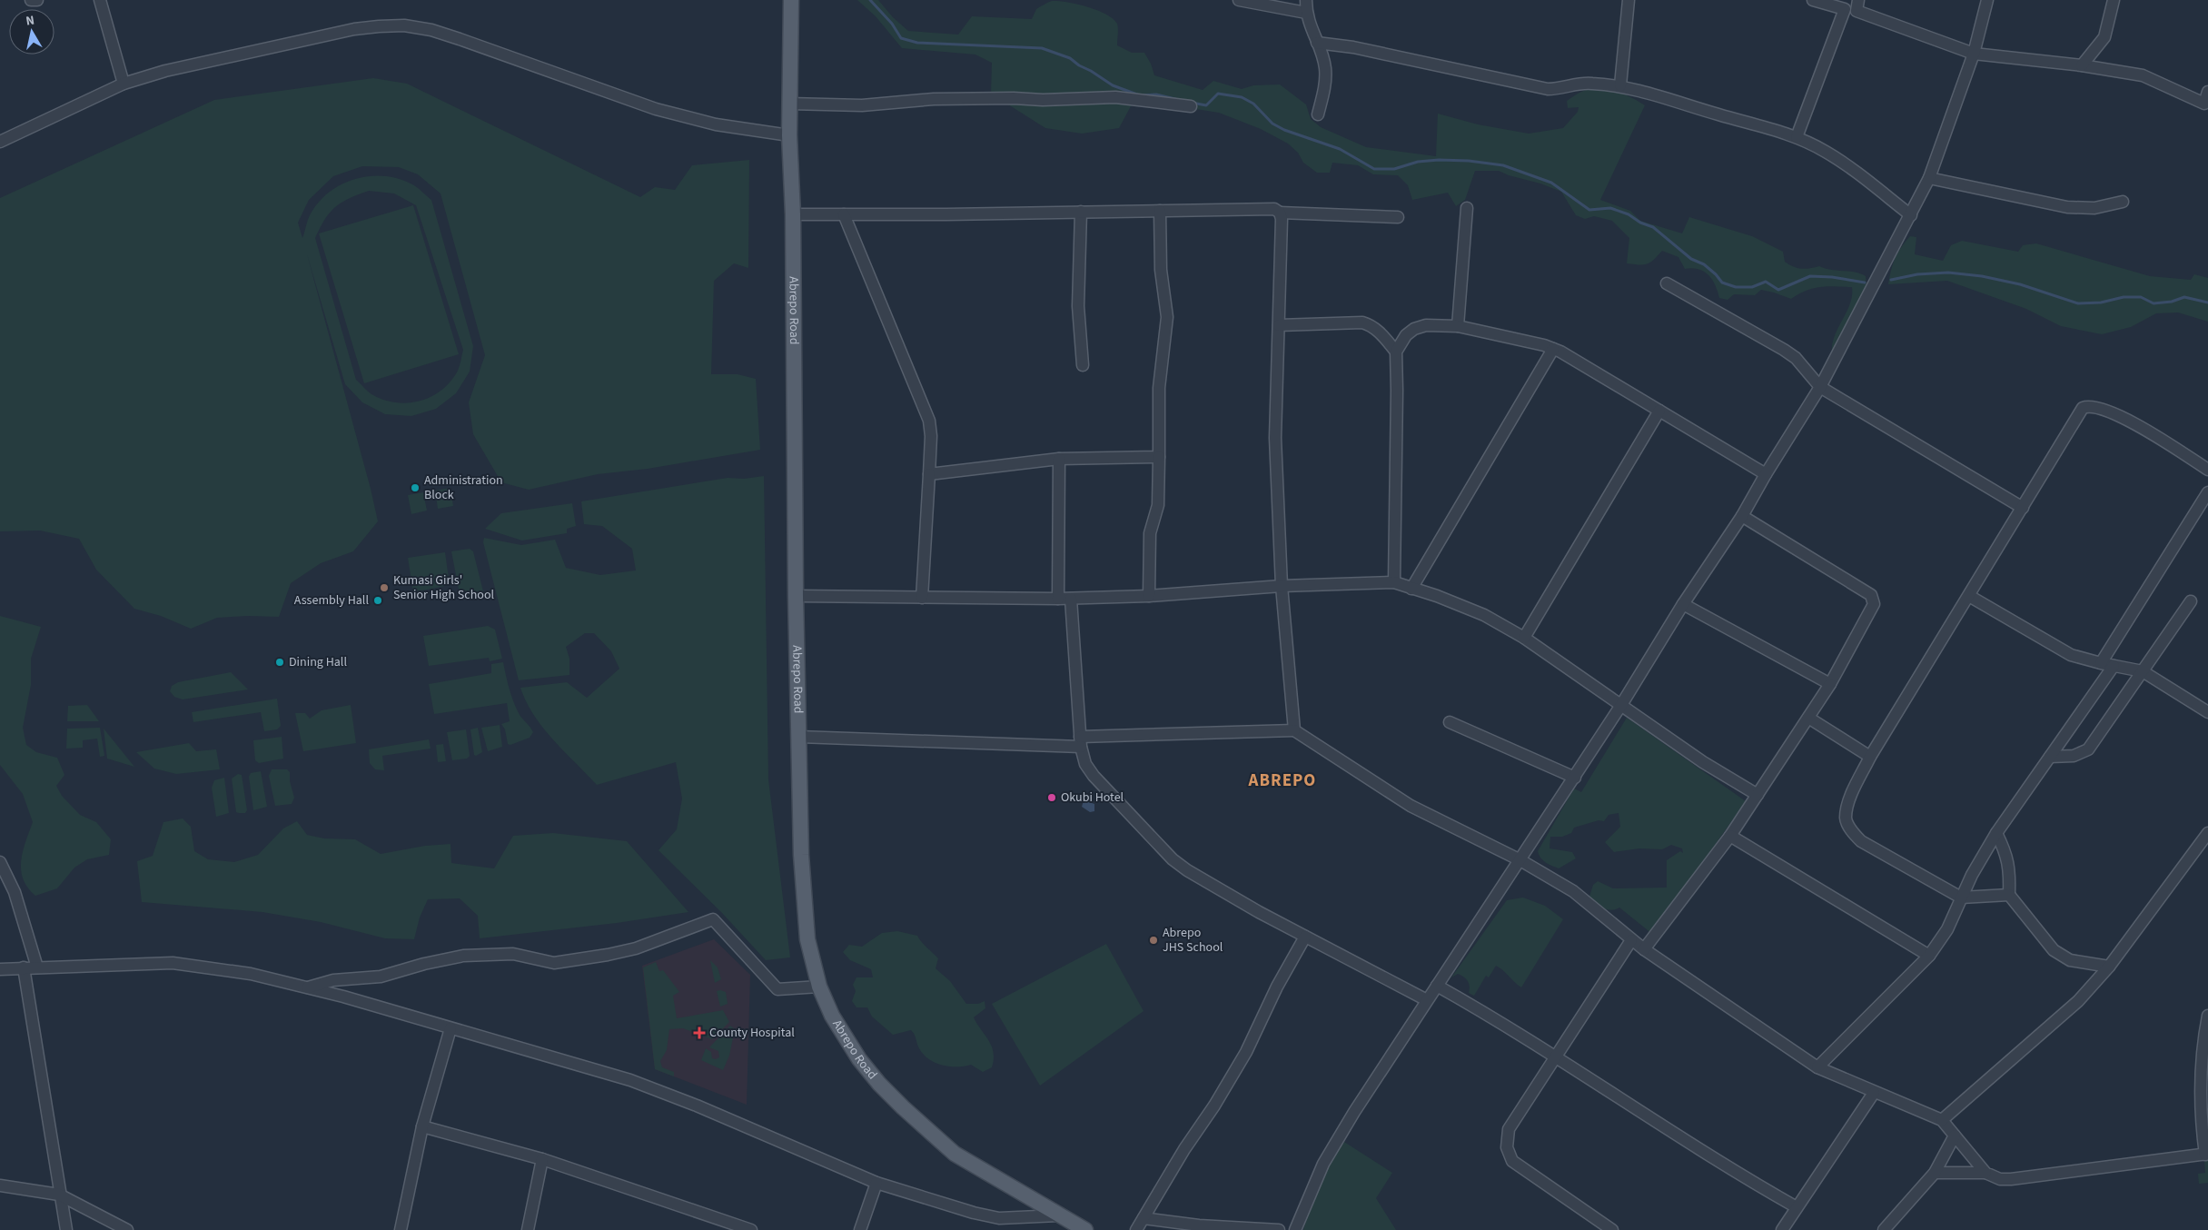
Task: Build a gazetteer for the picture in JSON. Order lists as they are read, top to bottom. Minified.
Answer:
{"streets":{"main road":["Abrepo Road"]},"districts":["ABREPO"],"places":{"other":["Administration Block","Kumasi Girls' Senior High School","Assembly Hall","Dining Hall","Okubi Hotel","Abrepo JHS School"],"health":["County Hospital"]},"north":"top"}
